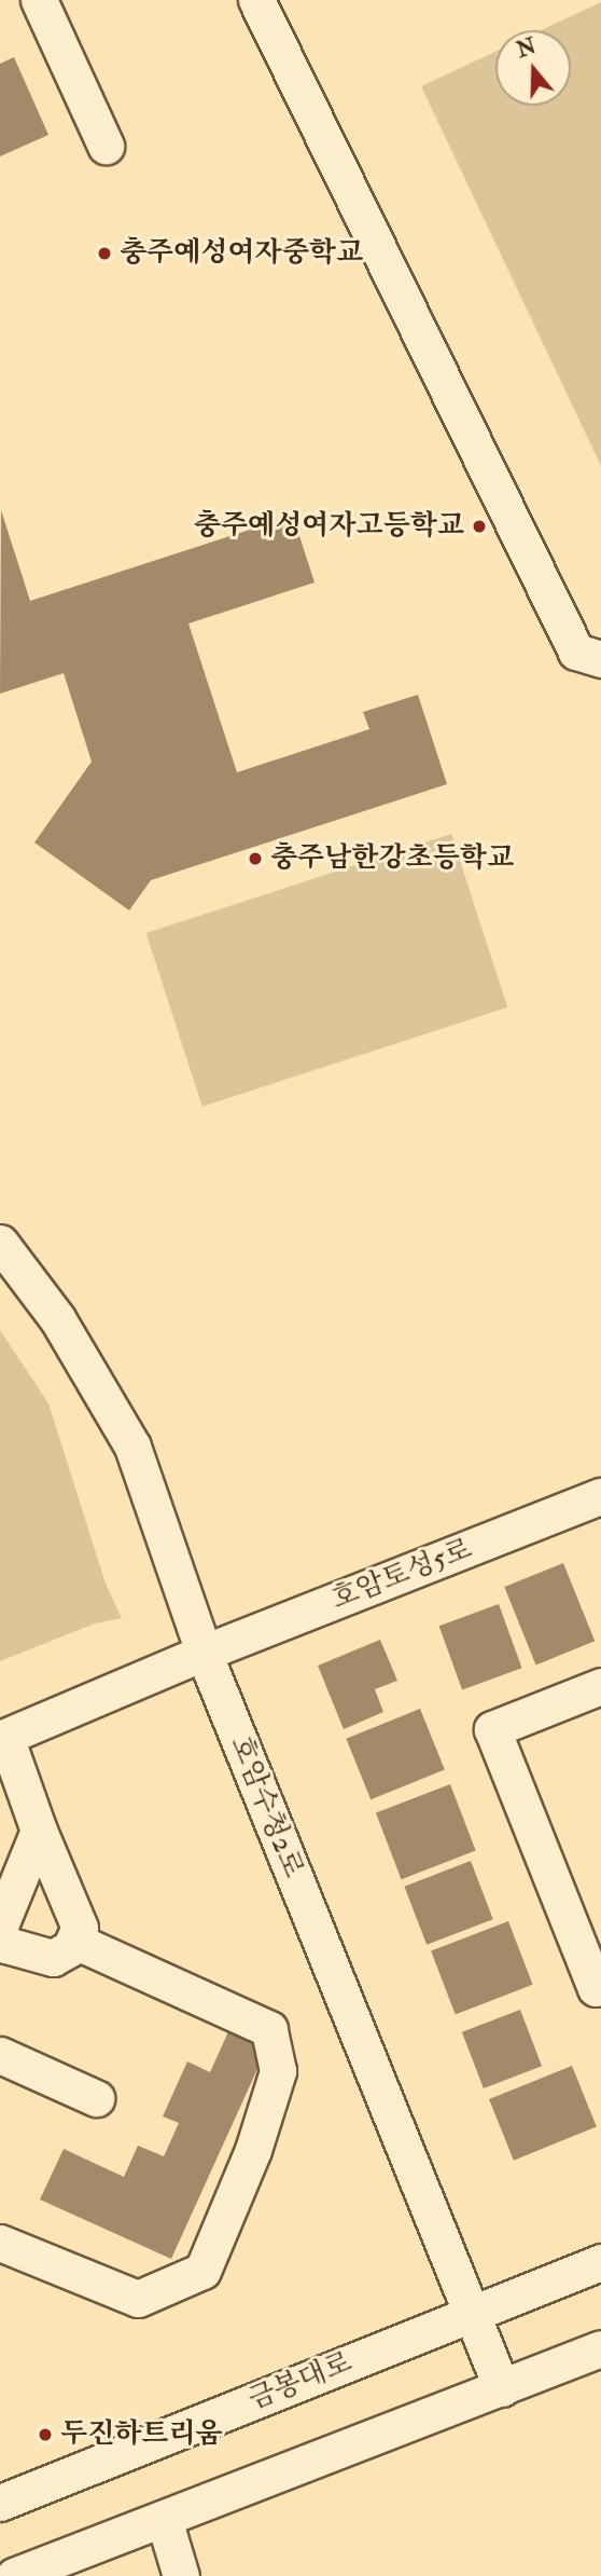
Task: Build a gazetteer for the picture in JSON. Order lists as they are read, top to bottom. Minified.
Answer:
{"streets":{"street":["호암토성5로","호암수청2로","금봉대로"]},"crossings":[["호암토성5로","호암수청2로"],["호암수청2로","금봉대로"]],"places":["충주예성여자중학교","충주예성여자고등학교","충주남한강초등학교","두진하트리움"],"north":"top"}
